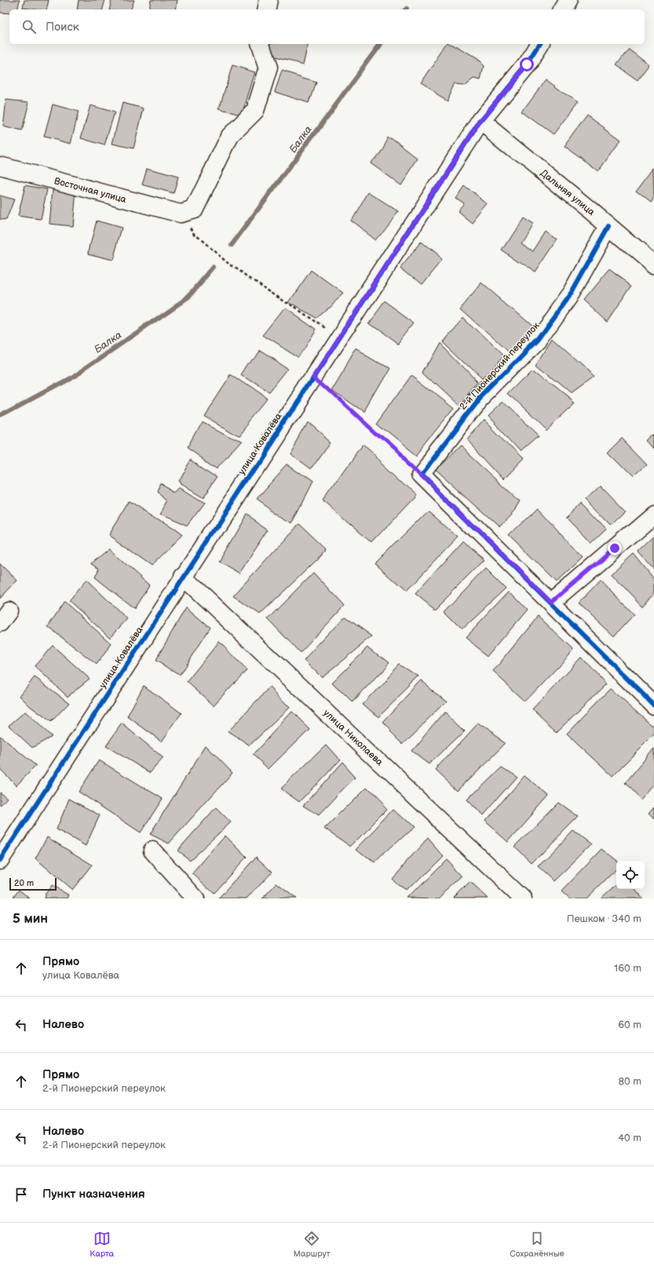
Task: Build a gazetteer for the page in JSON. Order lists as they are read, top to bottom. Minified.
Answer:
{"streets":{"street":["Восточная улица","Дальняя улица","2-й Пионерский переулок","улица Ковалёва","улица Николаева"]},"crossings":[["Дальняя улица","2-й Пионерский переулок"],["Дальняя улица","улица Ковалёва"],["улица Ковалёва","улица Николаева"]],"water":["Балка"],"scale_bar":"20 m","page":{"search":"Поиск","scale":"20 m","heading":["5 мин","Пешком · 340 m"],"list":[["Прямо","улица Ковалёва","160 m"],["Налево","60 m"],["Прямо","2-й Пионерский переулок","80 m"],["Налево","2-й Пионерский переулок","40 m"],"Пункт назначения"],"nav":["Карта","Маршрут","Сохранённые"]}}
